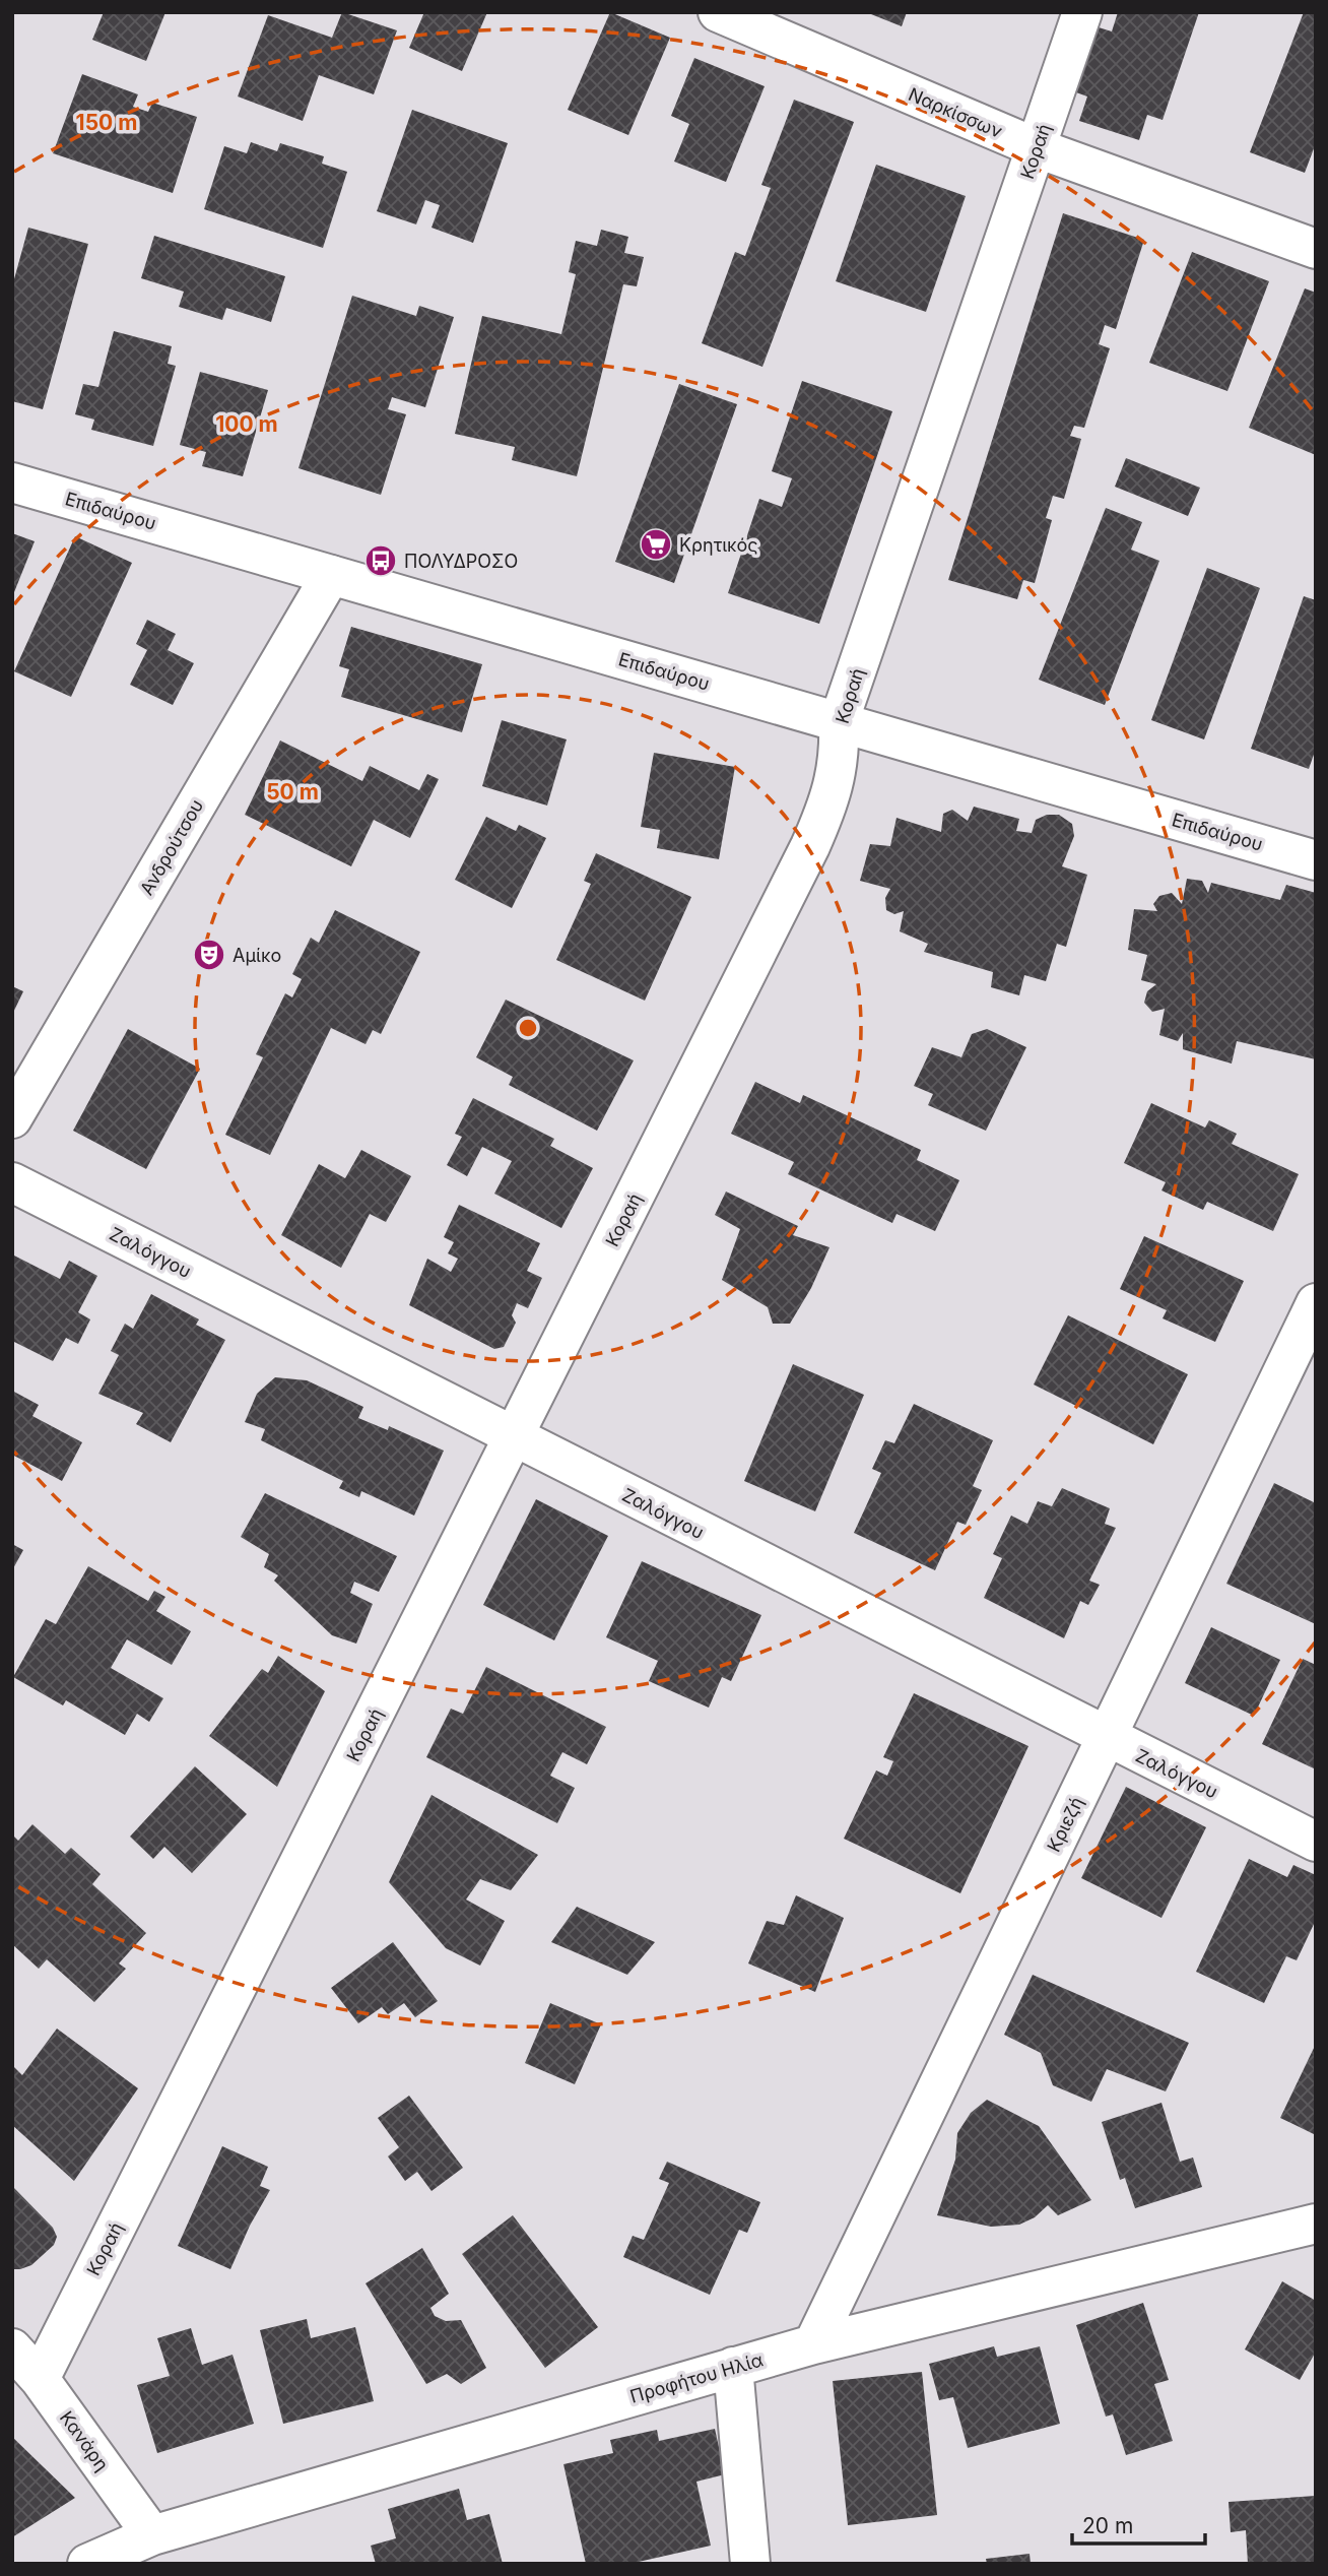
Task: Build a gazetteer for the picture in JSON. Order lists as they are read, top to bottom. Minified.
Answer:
{"streets":{"street":["Ναρκίσσων","Κοραή","Επιδαύρου","Ανδρούτσου","Ζαλόγγου","Κριεζή","Προφήτου Ηλία","Κανάρη"]},"crossings":[["Ναρκίσσων","Κοραή"],["Κοραή","Επιδαύρου"],["Κοραή","Ζαλόγγου"],["Κοραή","Κανάρη"],["Επιδαύρου","Ανδρούτσου"],["Ζαλόγγου","Κριεζή"],["Κριεζή","Προφήτου Ηλία"],["Προφήτου Ηλία","Κανάρη"]],"places":{"supermarket":["Κρητικός"],"bus stop":["ΠΟΛΥΔΡΟΣΟ"],"theatre":["Αμίκο"]},"scale_bar":"20 m","rings":["150 m","100 m","50 m"]}
